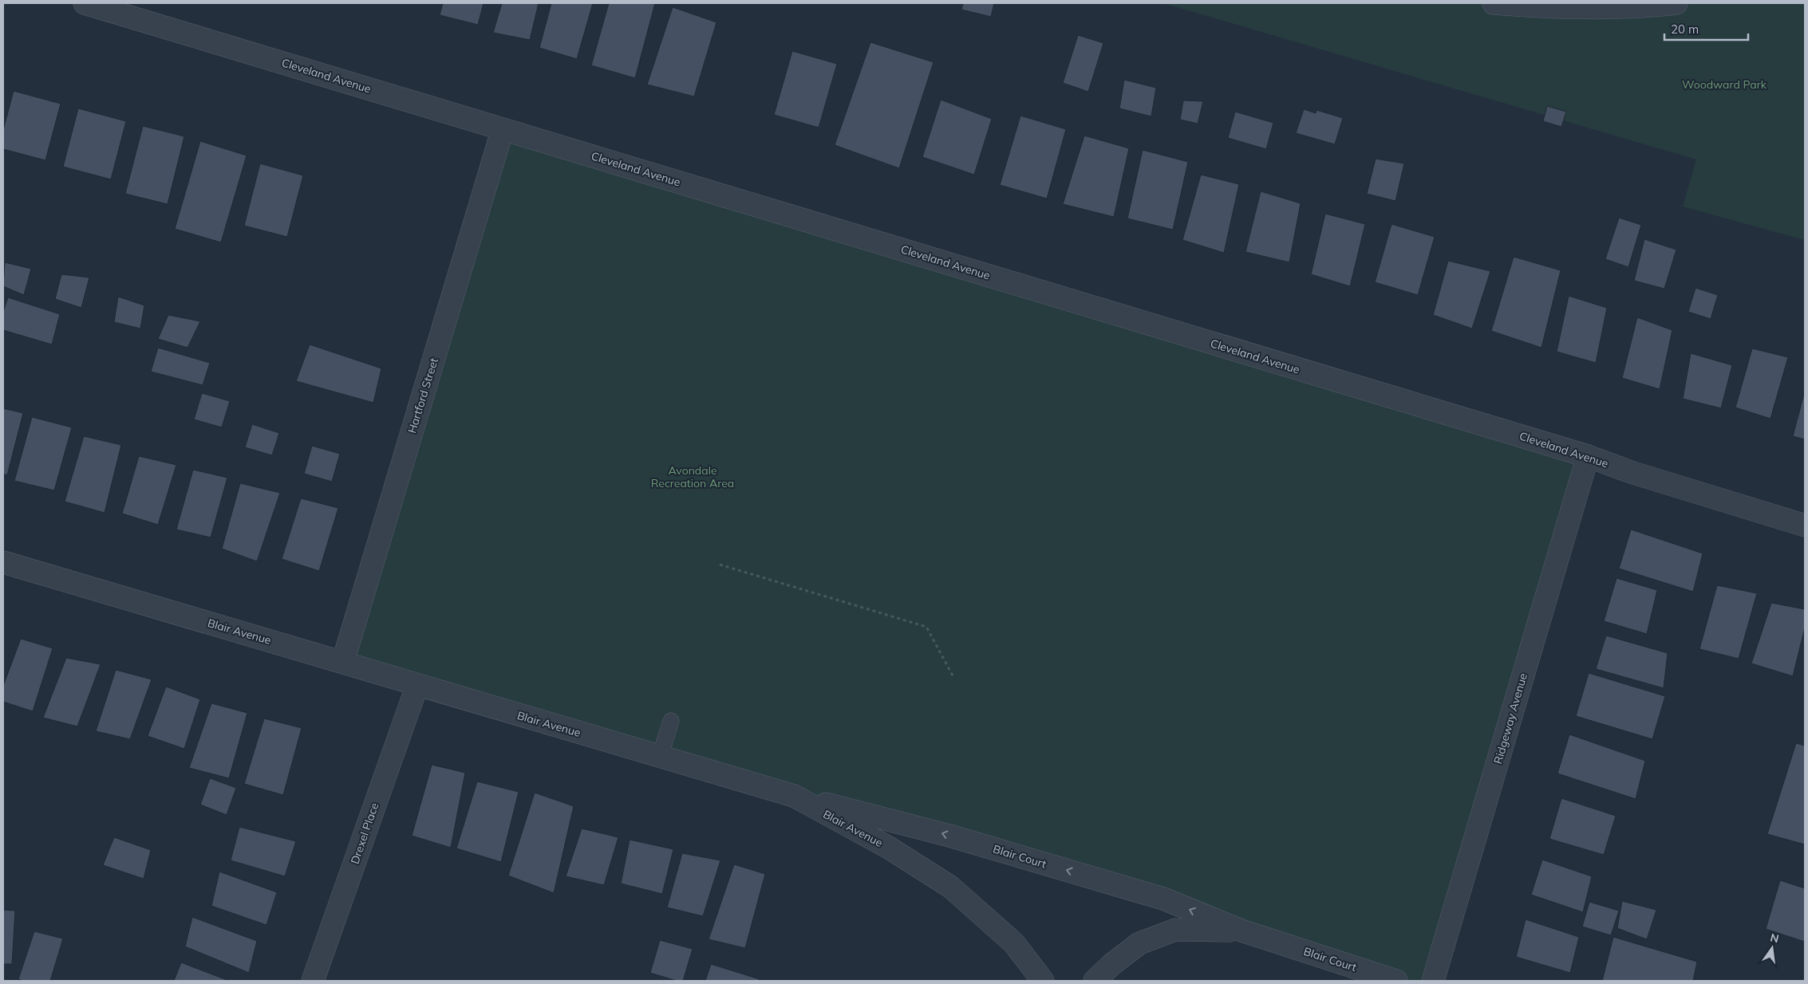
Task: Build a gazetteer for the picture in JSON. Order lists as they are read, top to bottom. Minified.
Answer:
{"streets":{"street":["Cleveland Avenue","Hartford Street","Blair Avenue","Ridgeway Avenue","Drexel Place","Blair Court"]},"crossings":[["Cleveland Avenue","Hartford Street"],["Cleveland Avenue","Ridgeway Avenue"],["Hartford Street","Blair Avenue"],["Blair Avenue","Drexel Place"],["Blair Avenue","Blair Court"]],"one_way":["Blair Court"],"parks":["Woodward Park","Avondale Recreation Area"],"scale_bar":"20 m","north":"top"}
